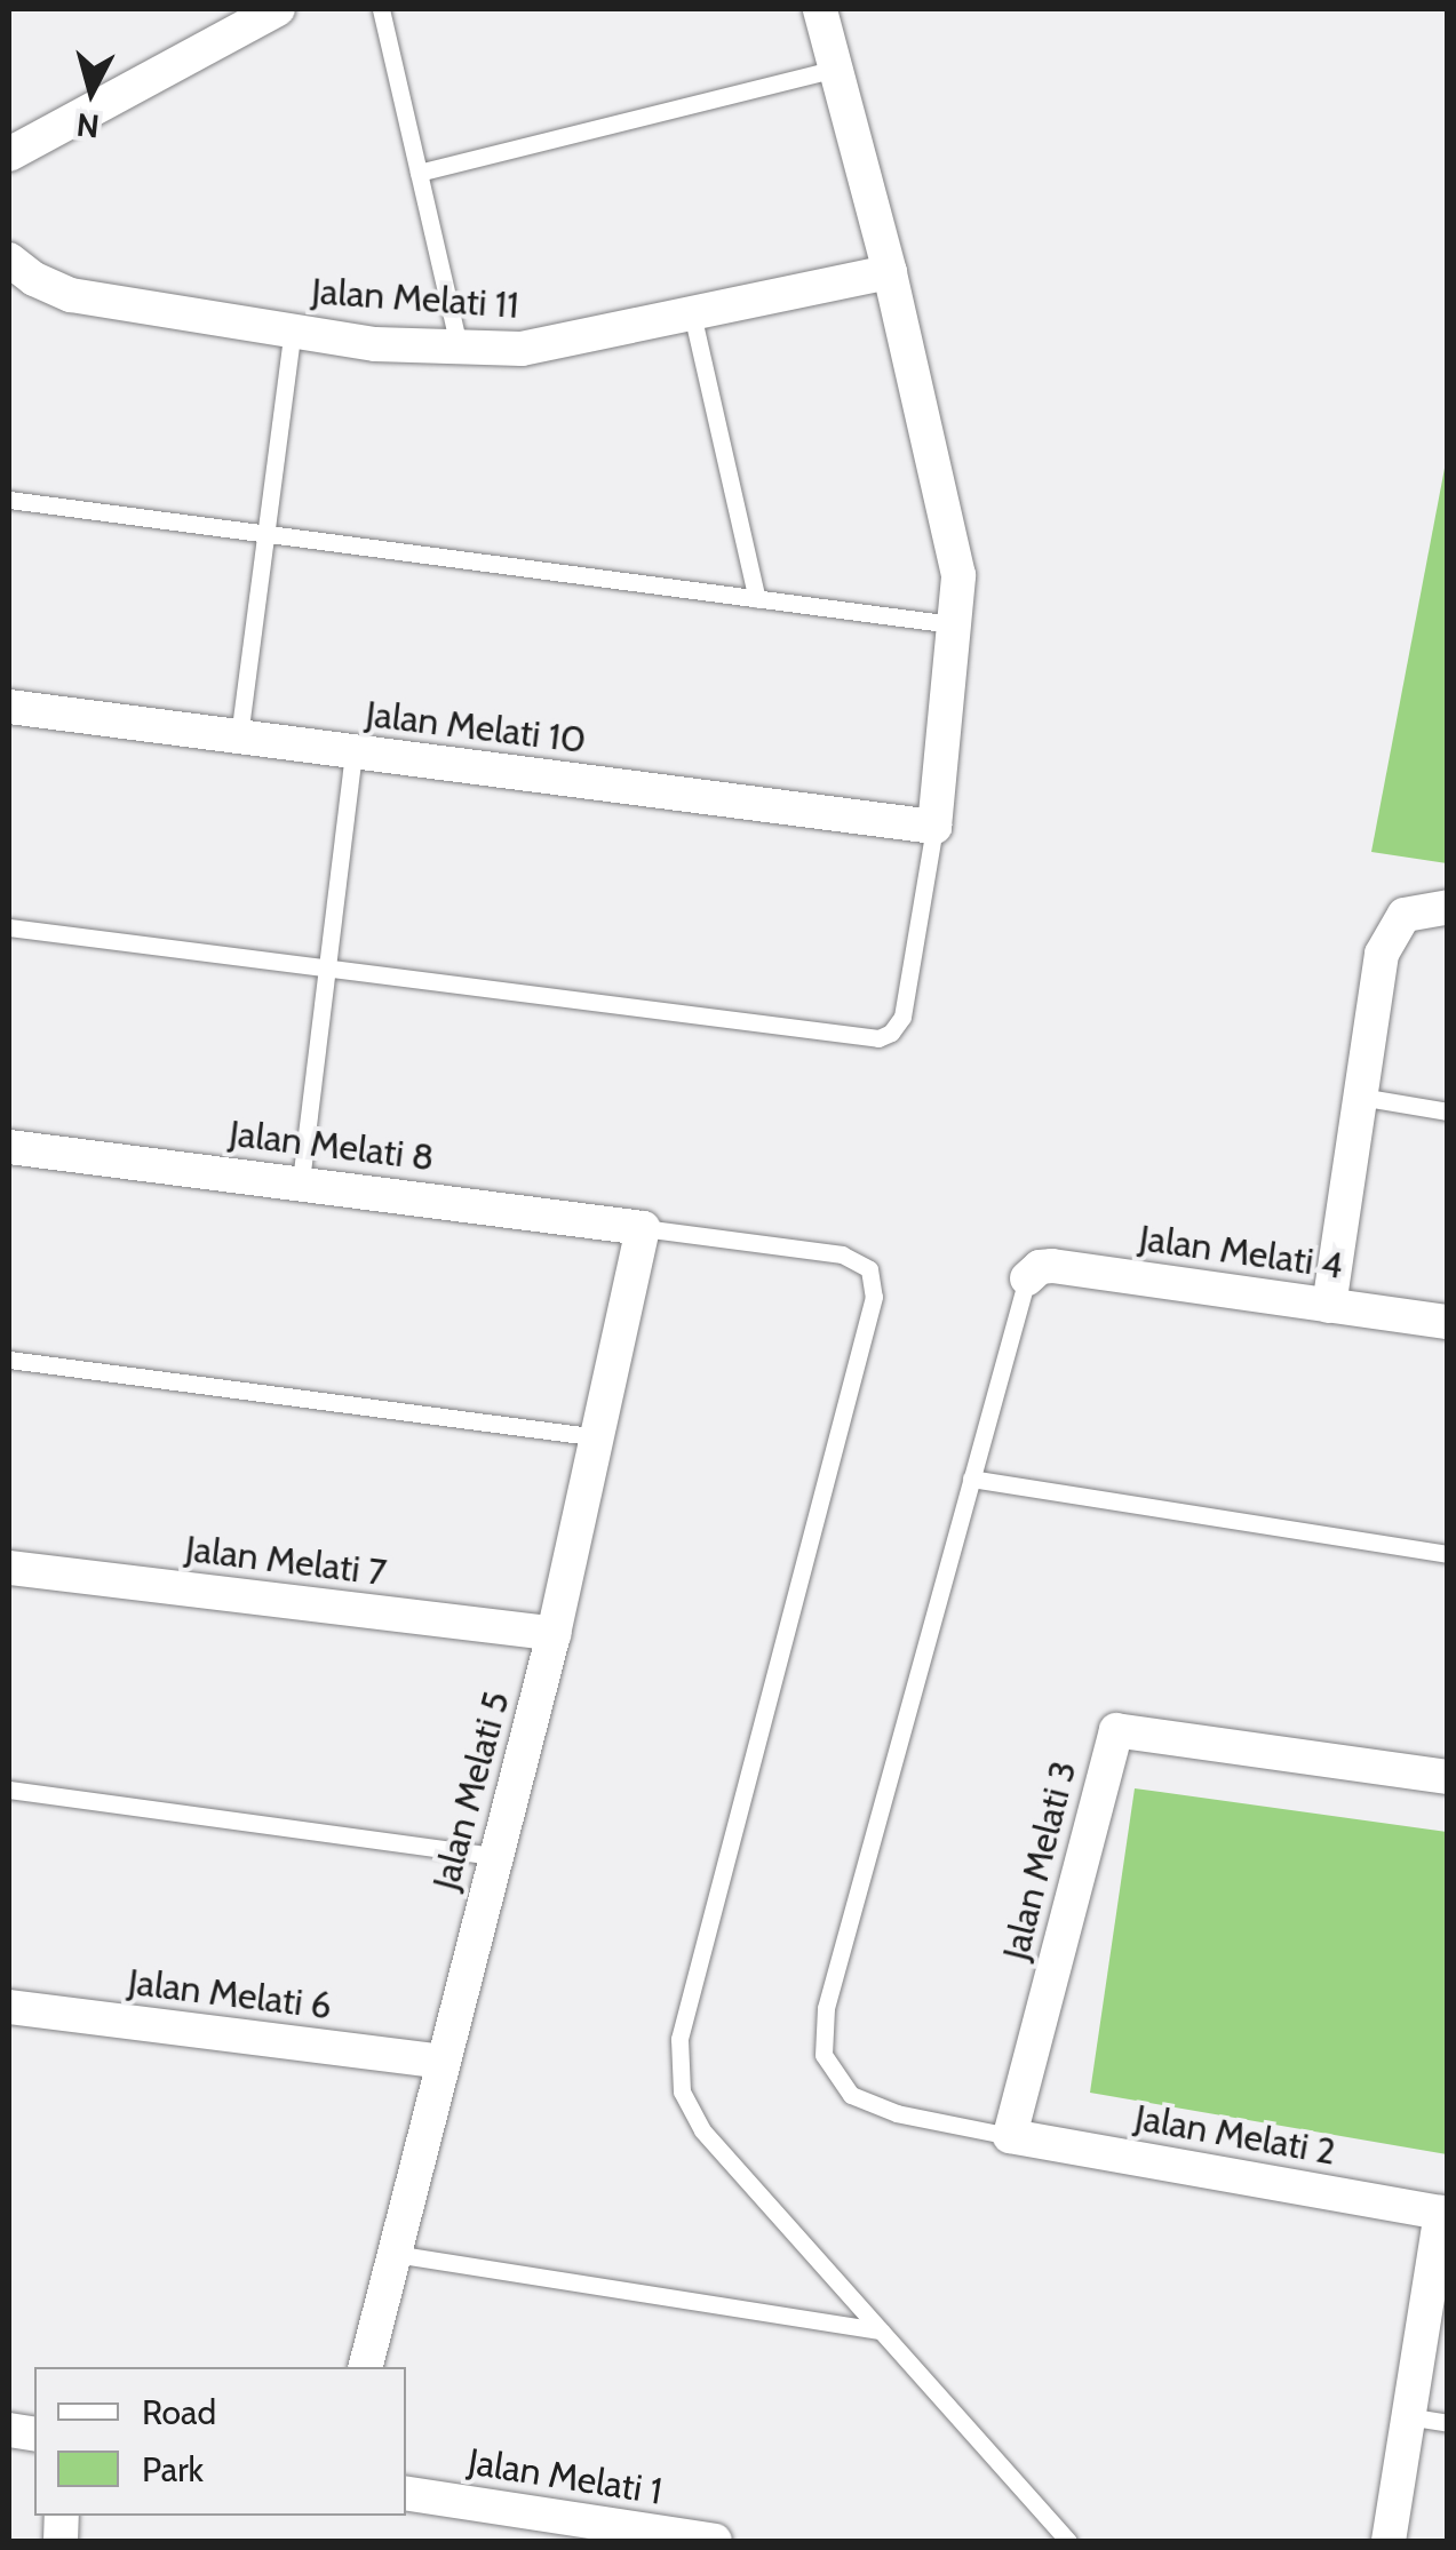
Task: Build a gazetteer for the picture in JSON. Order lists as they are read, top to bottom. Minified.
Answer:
{"streets":{"street":["Jalan Melati 11","Jalan Melati 10","Jalan Melati 8","Jalan Melati 4","Jalan Melati 7","Jalan Melati 5","Jalan Melati 3","Jalan Melati 6","Jalan Melati 2","Jalan Melati 1"]},"crossings":[["Jalan Melati 8","Jalan Melati 5"],["Jalan Melati 7","Jalan Melati 5"],["Jalan Melati 5","Jalan Melati 6"],["Jalan Melati 3","Jalan Melati 2"]],"legend":["Road","Park"],"north":"bottom"}
